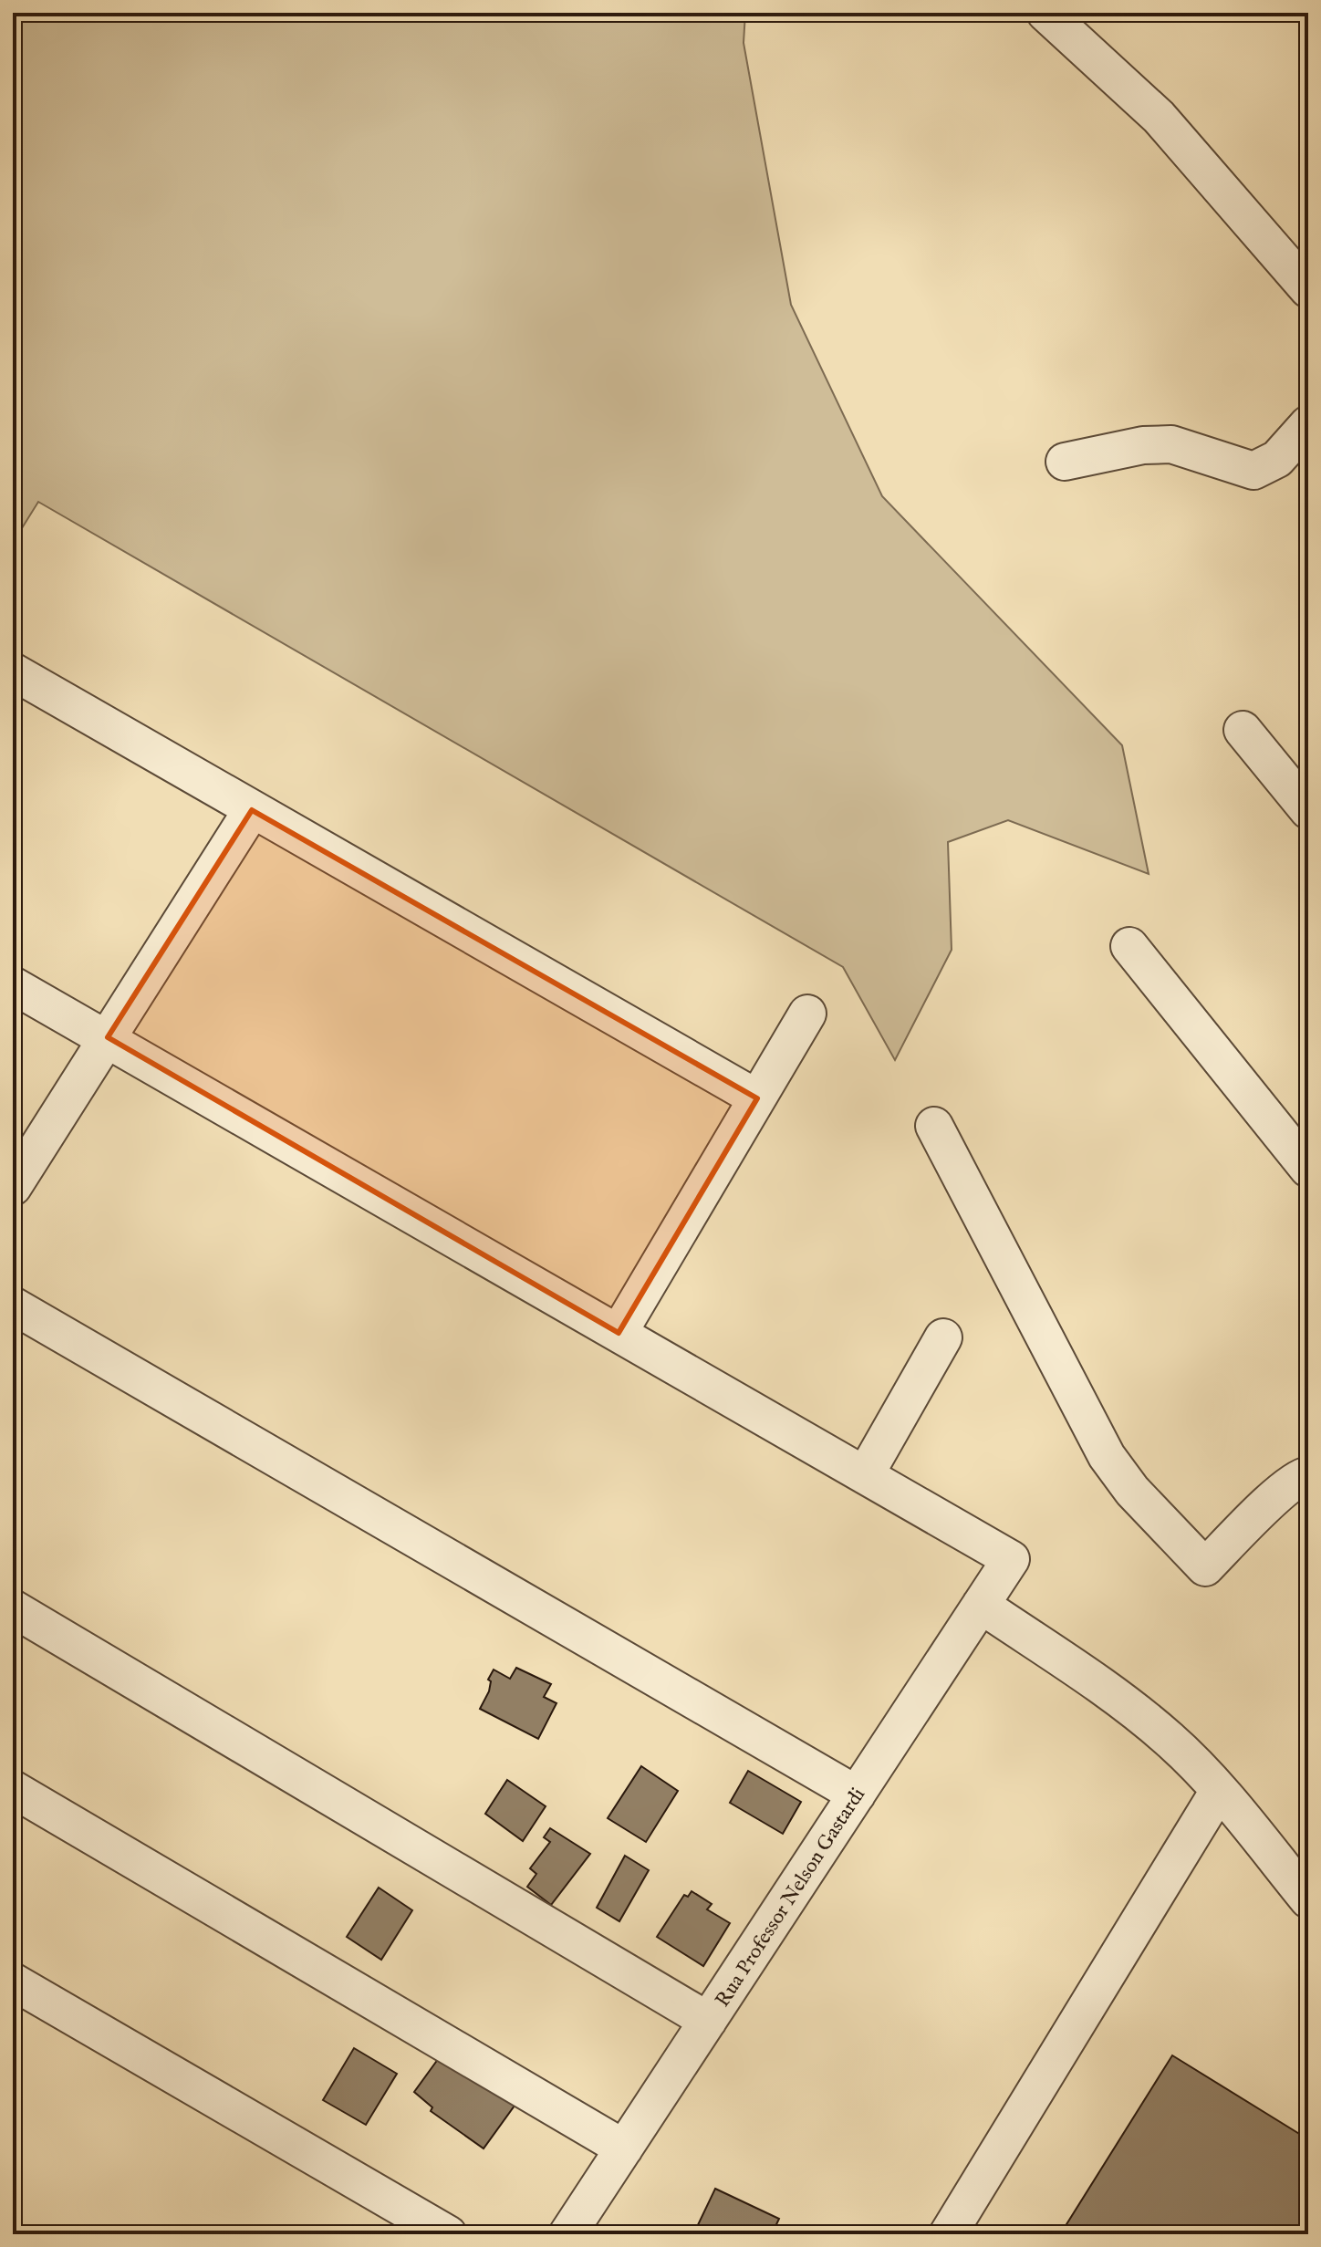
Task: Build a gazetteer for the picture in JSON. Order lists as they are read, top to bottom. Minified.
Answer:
{"streets":{"street":["Rua Professor Nelson Gastardi"]}}
